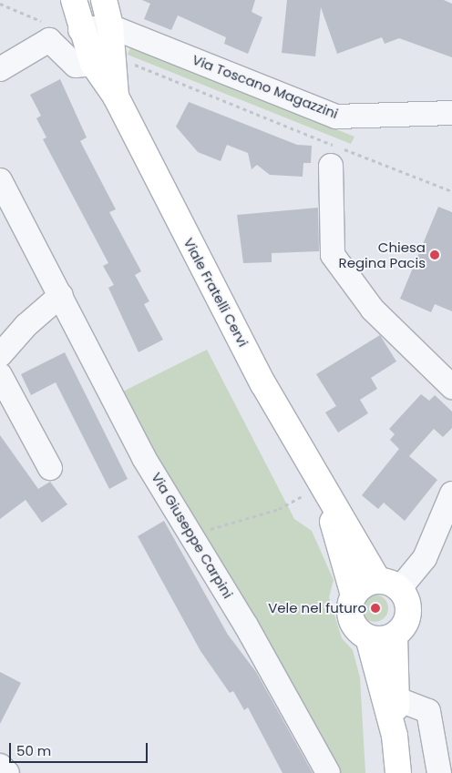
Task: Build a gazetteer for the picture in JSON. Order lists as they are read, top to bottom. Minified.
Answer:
{"streets":{"main road":["Viale Fratelli Cervi"],"street":["Via Toscano Magazzini","Via Giuseppe Carpini"]},"crossings":[["Via Toscano Magazzini","Viale Fratelli Cervi"]],"places":["Chiesa Regina Pacis","Vele nel futuro"],"scale_bar":"50 m"}
